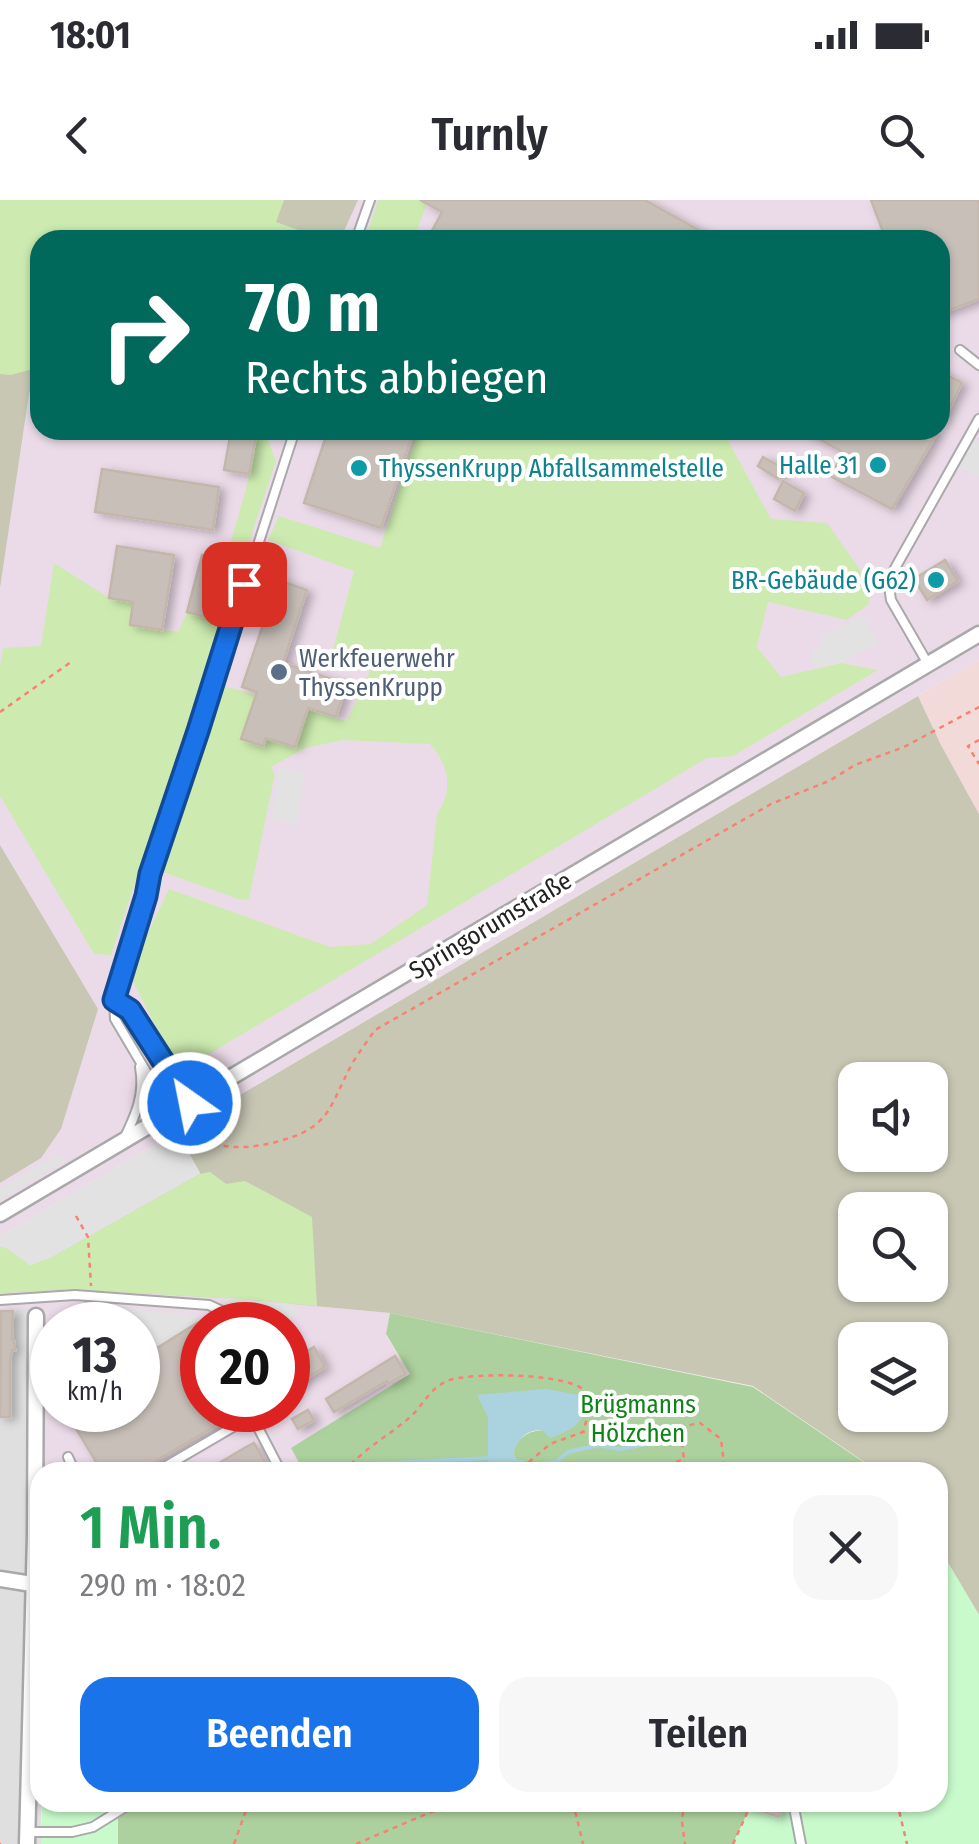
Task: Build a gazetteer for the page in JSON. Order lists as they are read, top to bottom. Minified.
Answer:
{"streets":{"street":["Springorumstraße"]},"parks":["Brügmanns Hölzchen"],"places":["Halle 31","ThyssenKrupp Abfallsammelstelle","BR-Gebäude (G62)","Werkfeuerwehr ThyssenKrupp"],"page":{"status":"18:01","header":"Turnly","turn":["70 m","Rechts abbiegen"],"speed":"13 km/h","limit":"20","heading":["1 Min.","290 m · 18:02"],"buttons":["Beenden","Teilen"]}}
